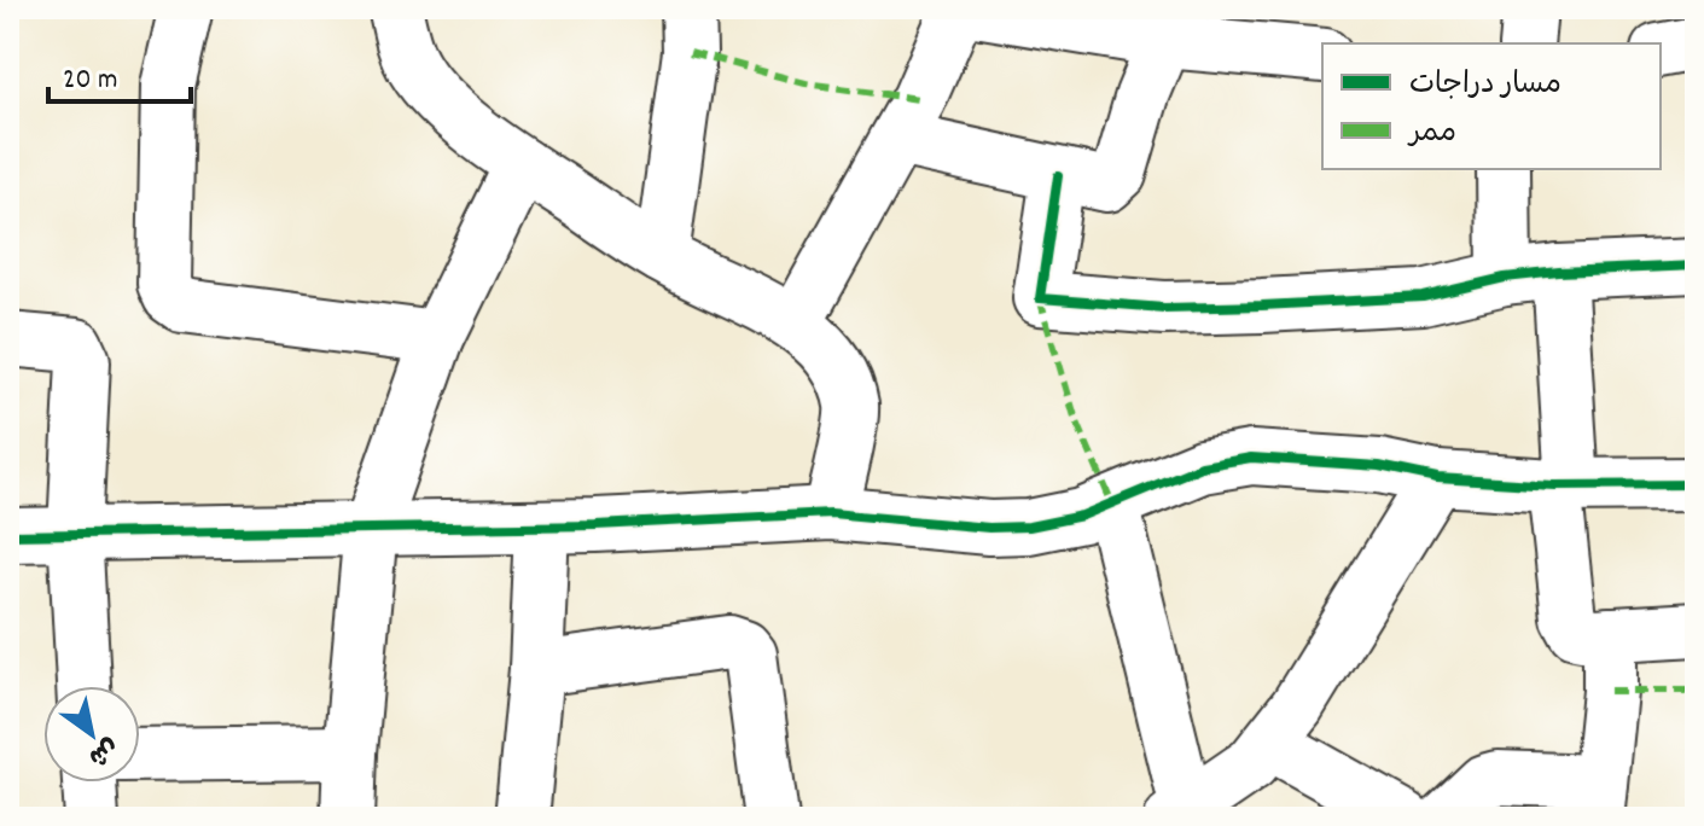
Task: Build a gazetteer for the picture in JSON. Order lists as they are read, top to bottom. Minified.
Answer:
{"legend":["مسار دراجات","ممر"],"scale_bar":"20 m","north":"bottom right"}
